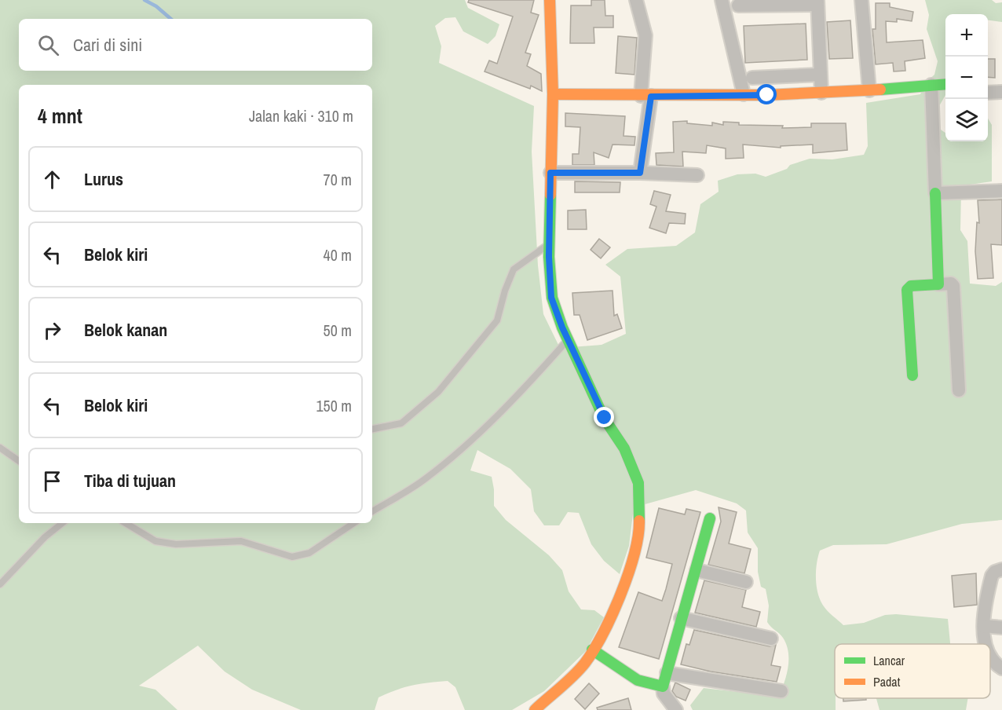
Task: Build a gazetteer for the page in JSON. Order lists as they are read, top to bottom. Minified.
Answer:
{"legend":["Lancar","Padat"],"page":{"map_buttons":["+","−"],"search":"Cari di sini","heading":["4 mnt","Jalan kaki · 310 m"],"list":[["Lurus","70 m"],["Belok kiri","40 m"],["Belok kanan","50 m"],["Belok kiri","150 m"],"Tiba di tujuan"]}}
